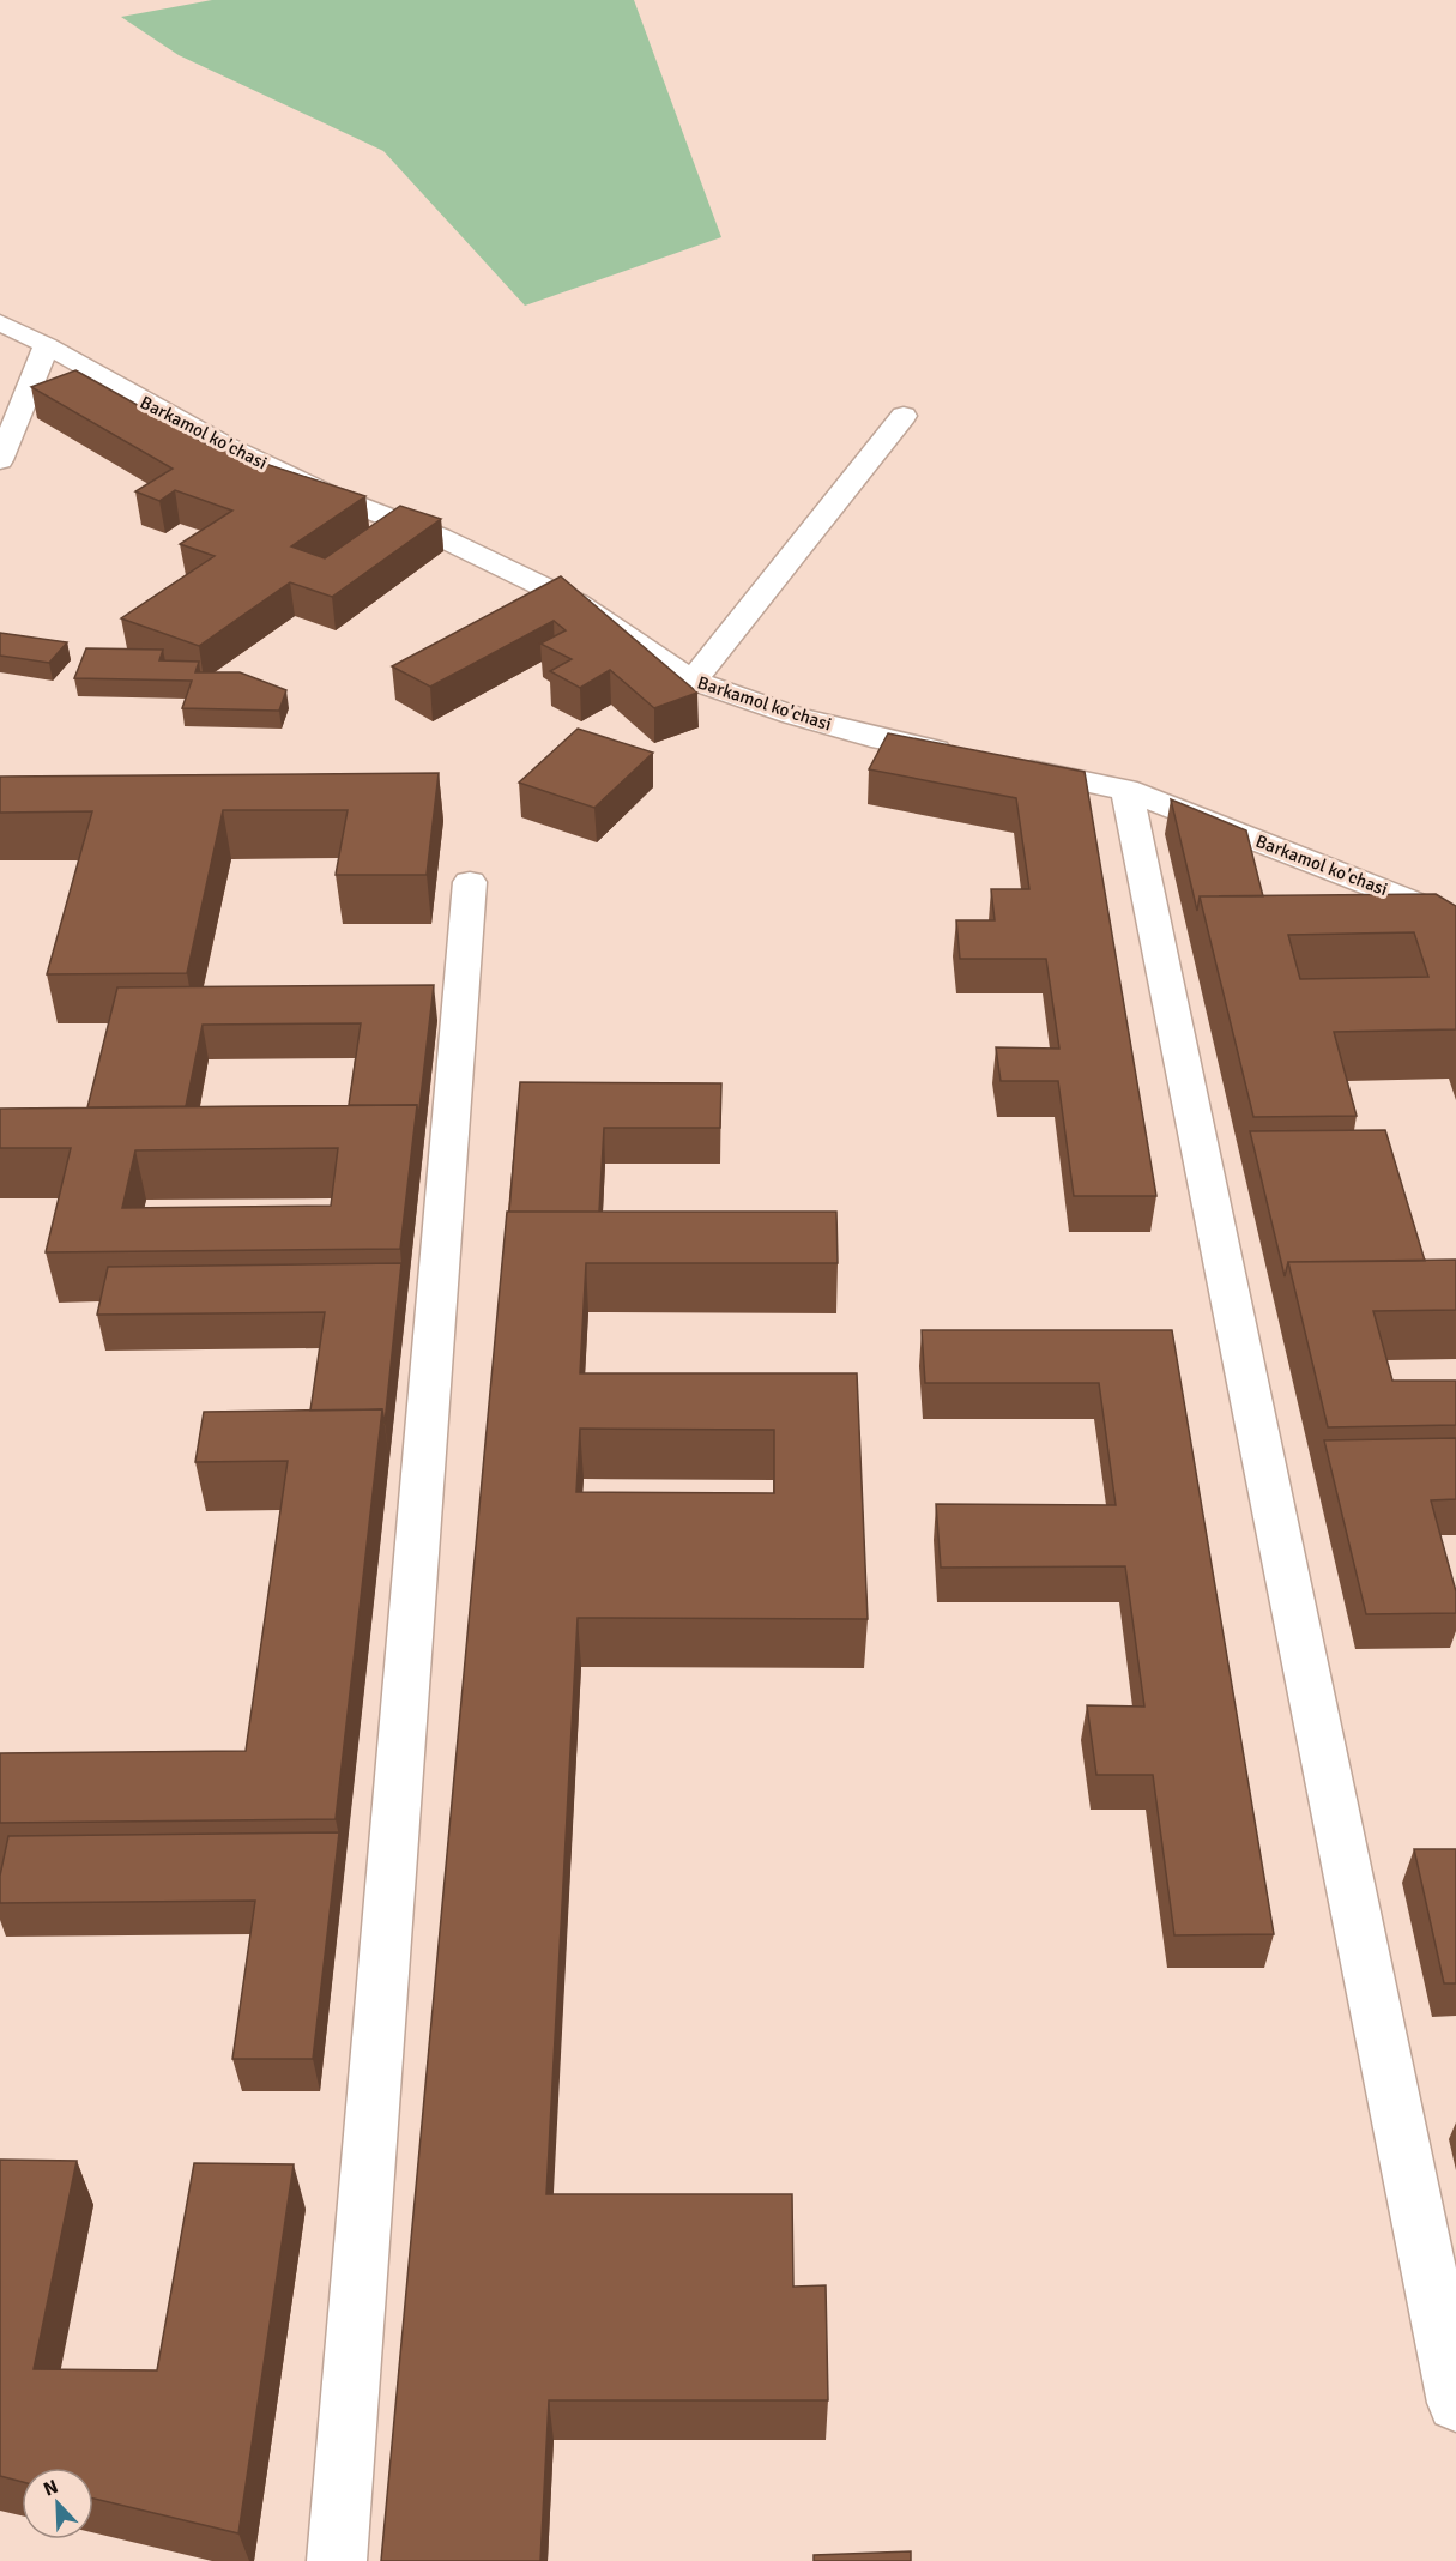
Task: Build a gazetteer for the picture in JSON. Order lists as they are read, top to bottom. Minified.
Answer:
{"streets":{"street":["Barkamol ko'chasi"]},"north":"top left"}
